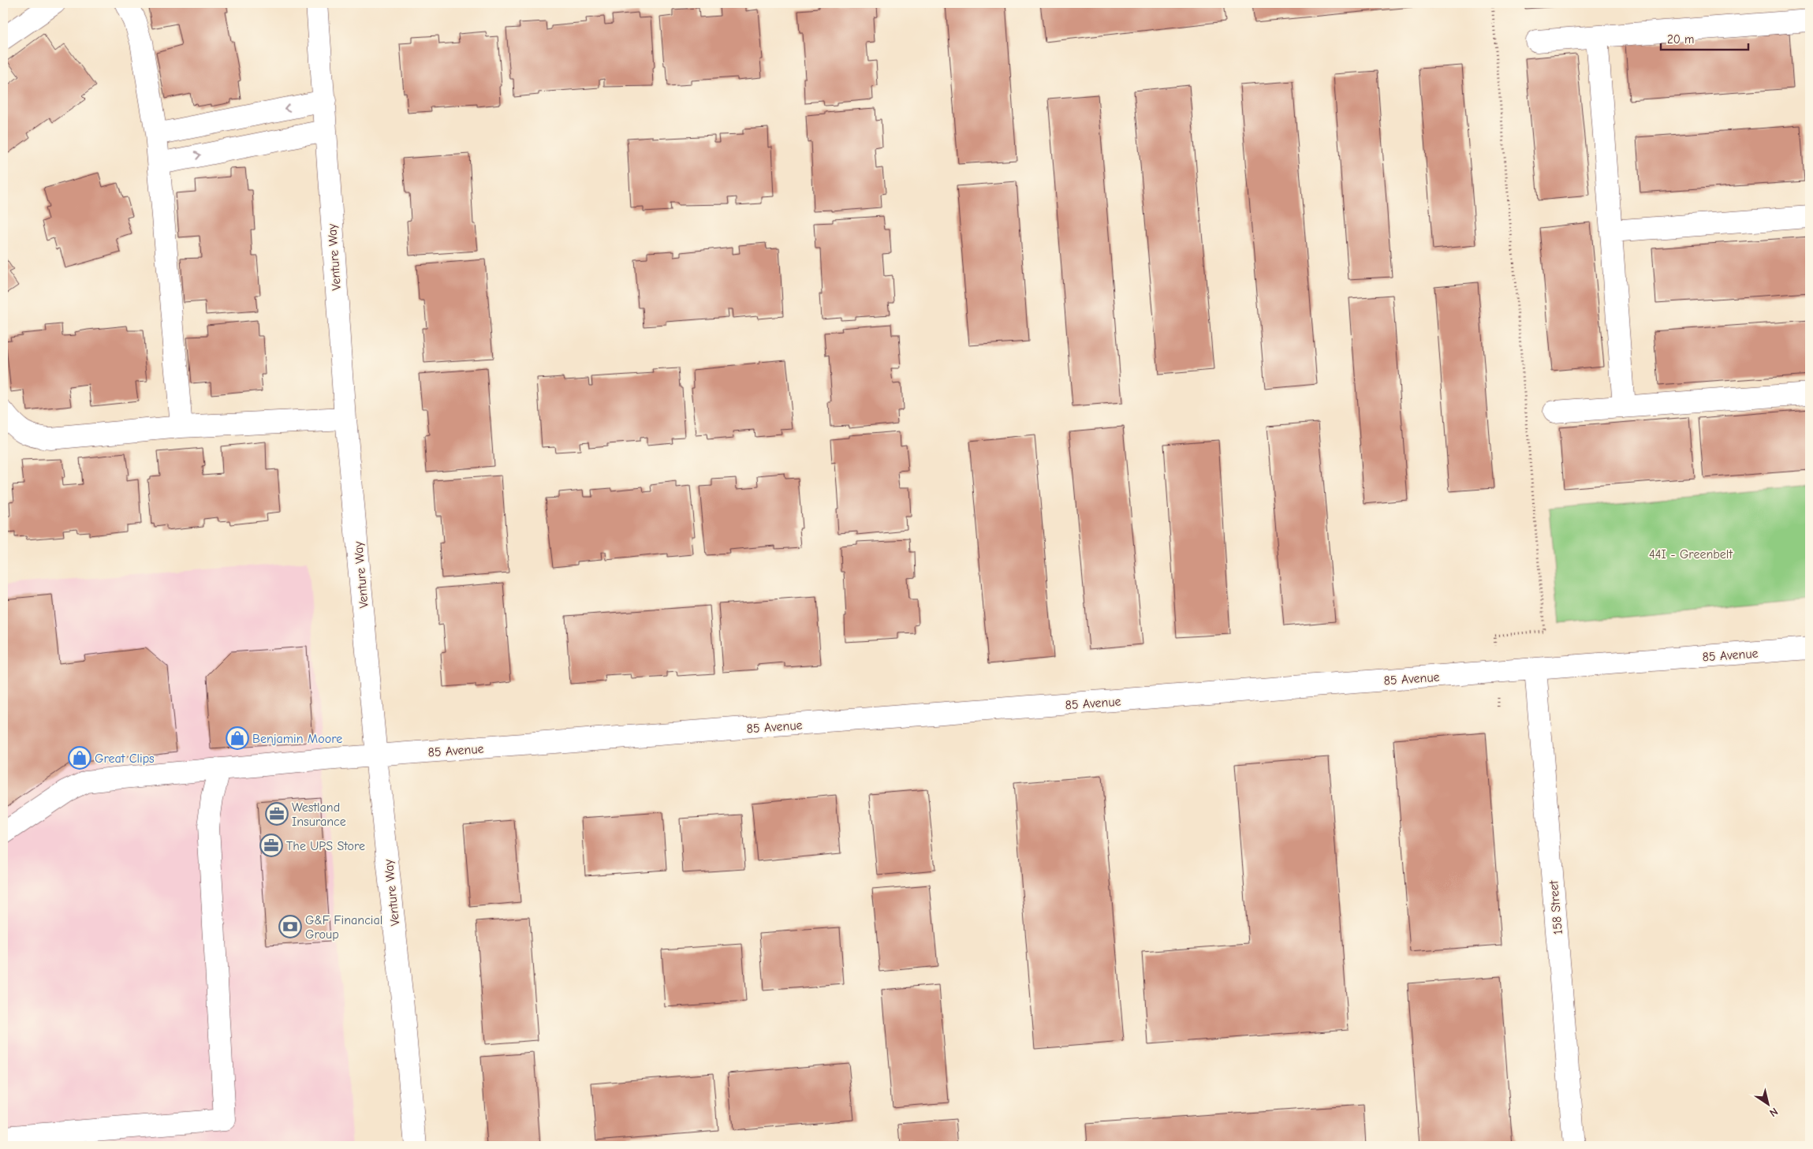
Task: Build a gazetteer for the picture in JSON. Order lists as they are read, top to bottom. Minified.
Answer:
{"streets":{"street":["Venture Way","85 Avenue","158 Street"]},"crossings":[["Venture Way","85 Avenue"],["85 Avenue","158 Street"]],"parks":["44I - Greenbelt"],"places":{"shop":["Benjamin Moore","Great Clips"],"office":["Westland Insurance","The UPS Store"],"bank":["G&F Financial Group"]},"scale_bar":"20 m","north":"bottom right"}
